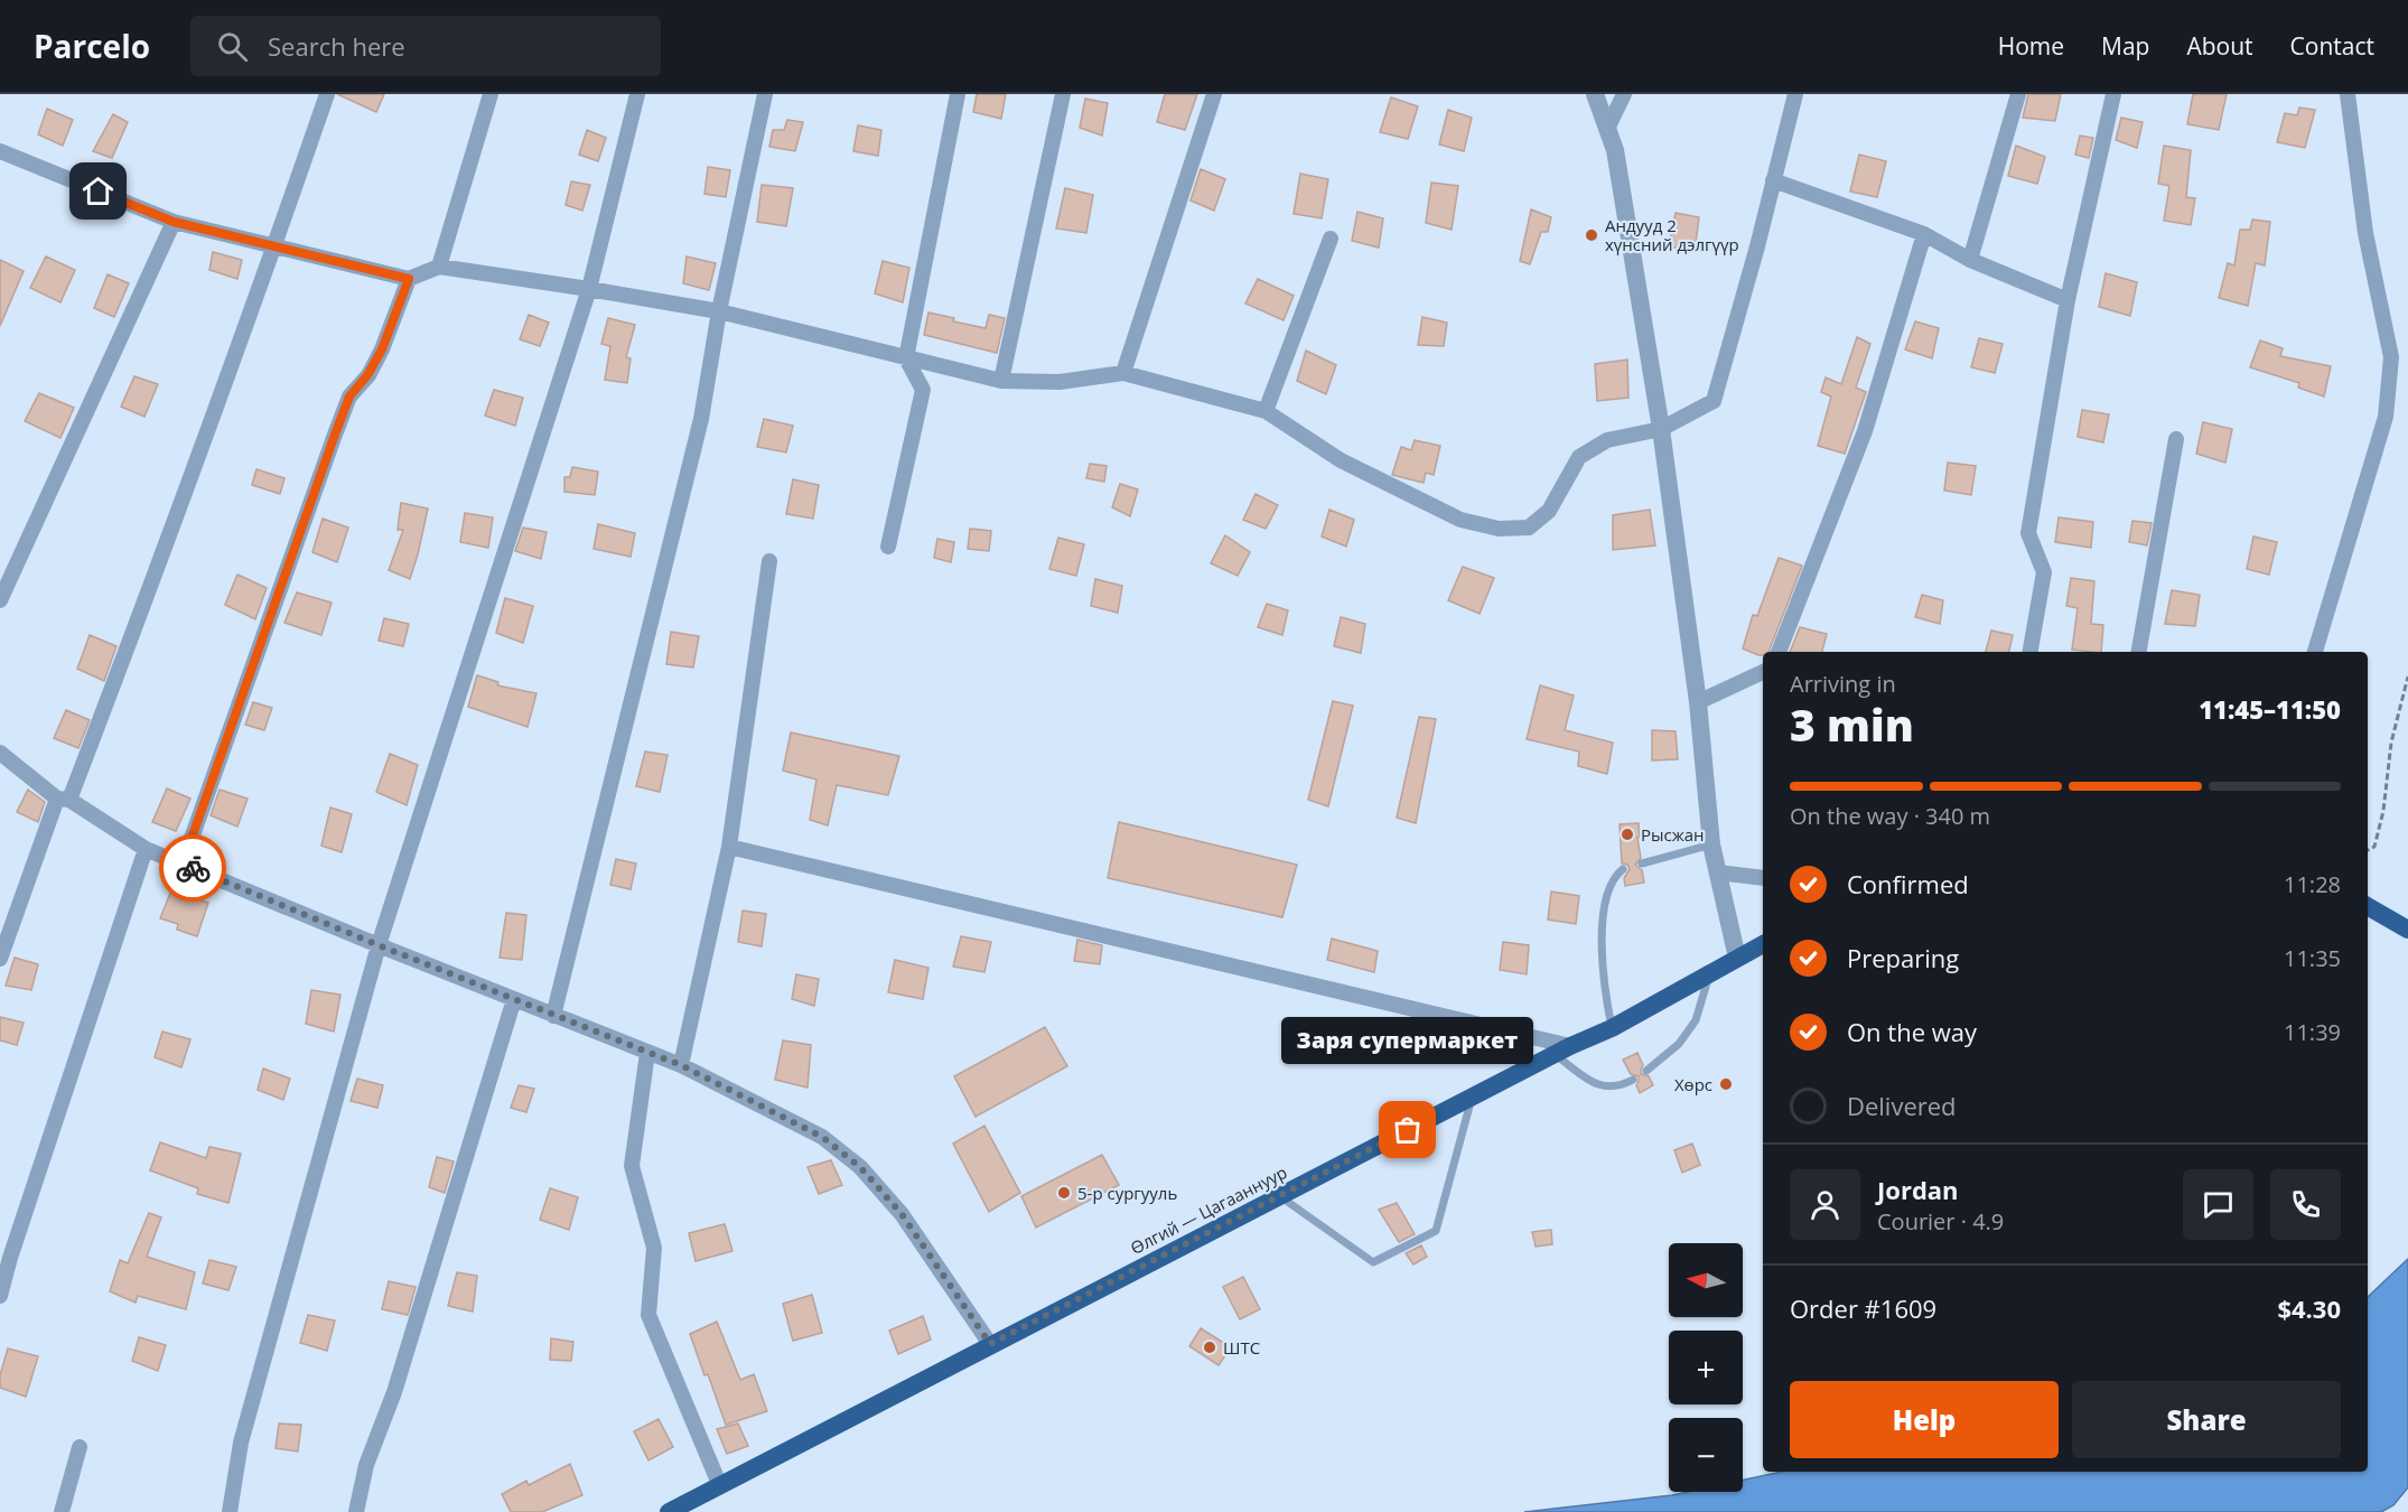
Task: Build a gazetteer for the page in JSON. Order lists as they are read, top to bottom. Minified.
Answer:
{"streets":{"highway":["Өлгий — Цагааннуур"]},"places":["Андууд 2 хүнсний дэлгүүр","Рысжан","Хөрс","Заря супермаркет","5-р сургууль","ШТС"],"north":"left","page":{"header":"Parcelo","search":"Search here","nav":["Home","Map","About","Contact"],"heading":["3 min","Arriving in","11:45–11:50"],"panel":["Jordan","Courier · 4.9","Order #1609","$4.30"],"bar":"On the way · 340 m","list":[["Confirmed","11:28"],["Preparing","11:35"],["On the way","11:39"],"Delivered"],"bubble":"Заря супермаркет","map_buttons":["+","−"],"buttons":["Help","Share"]}}
